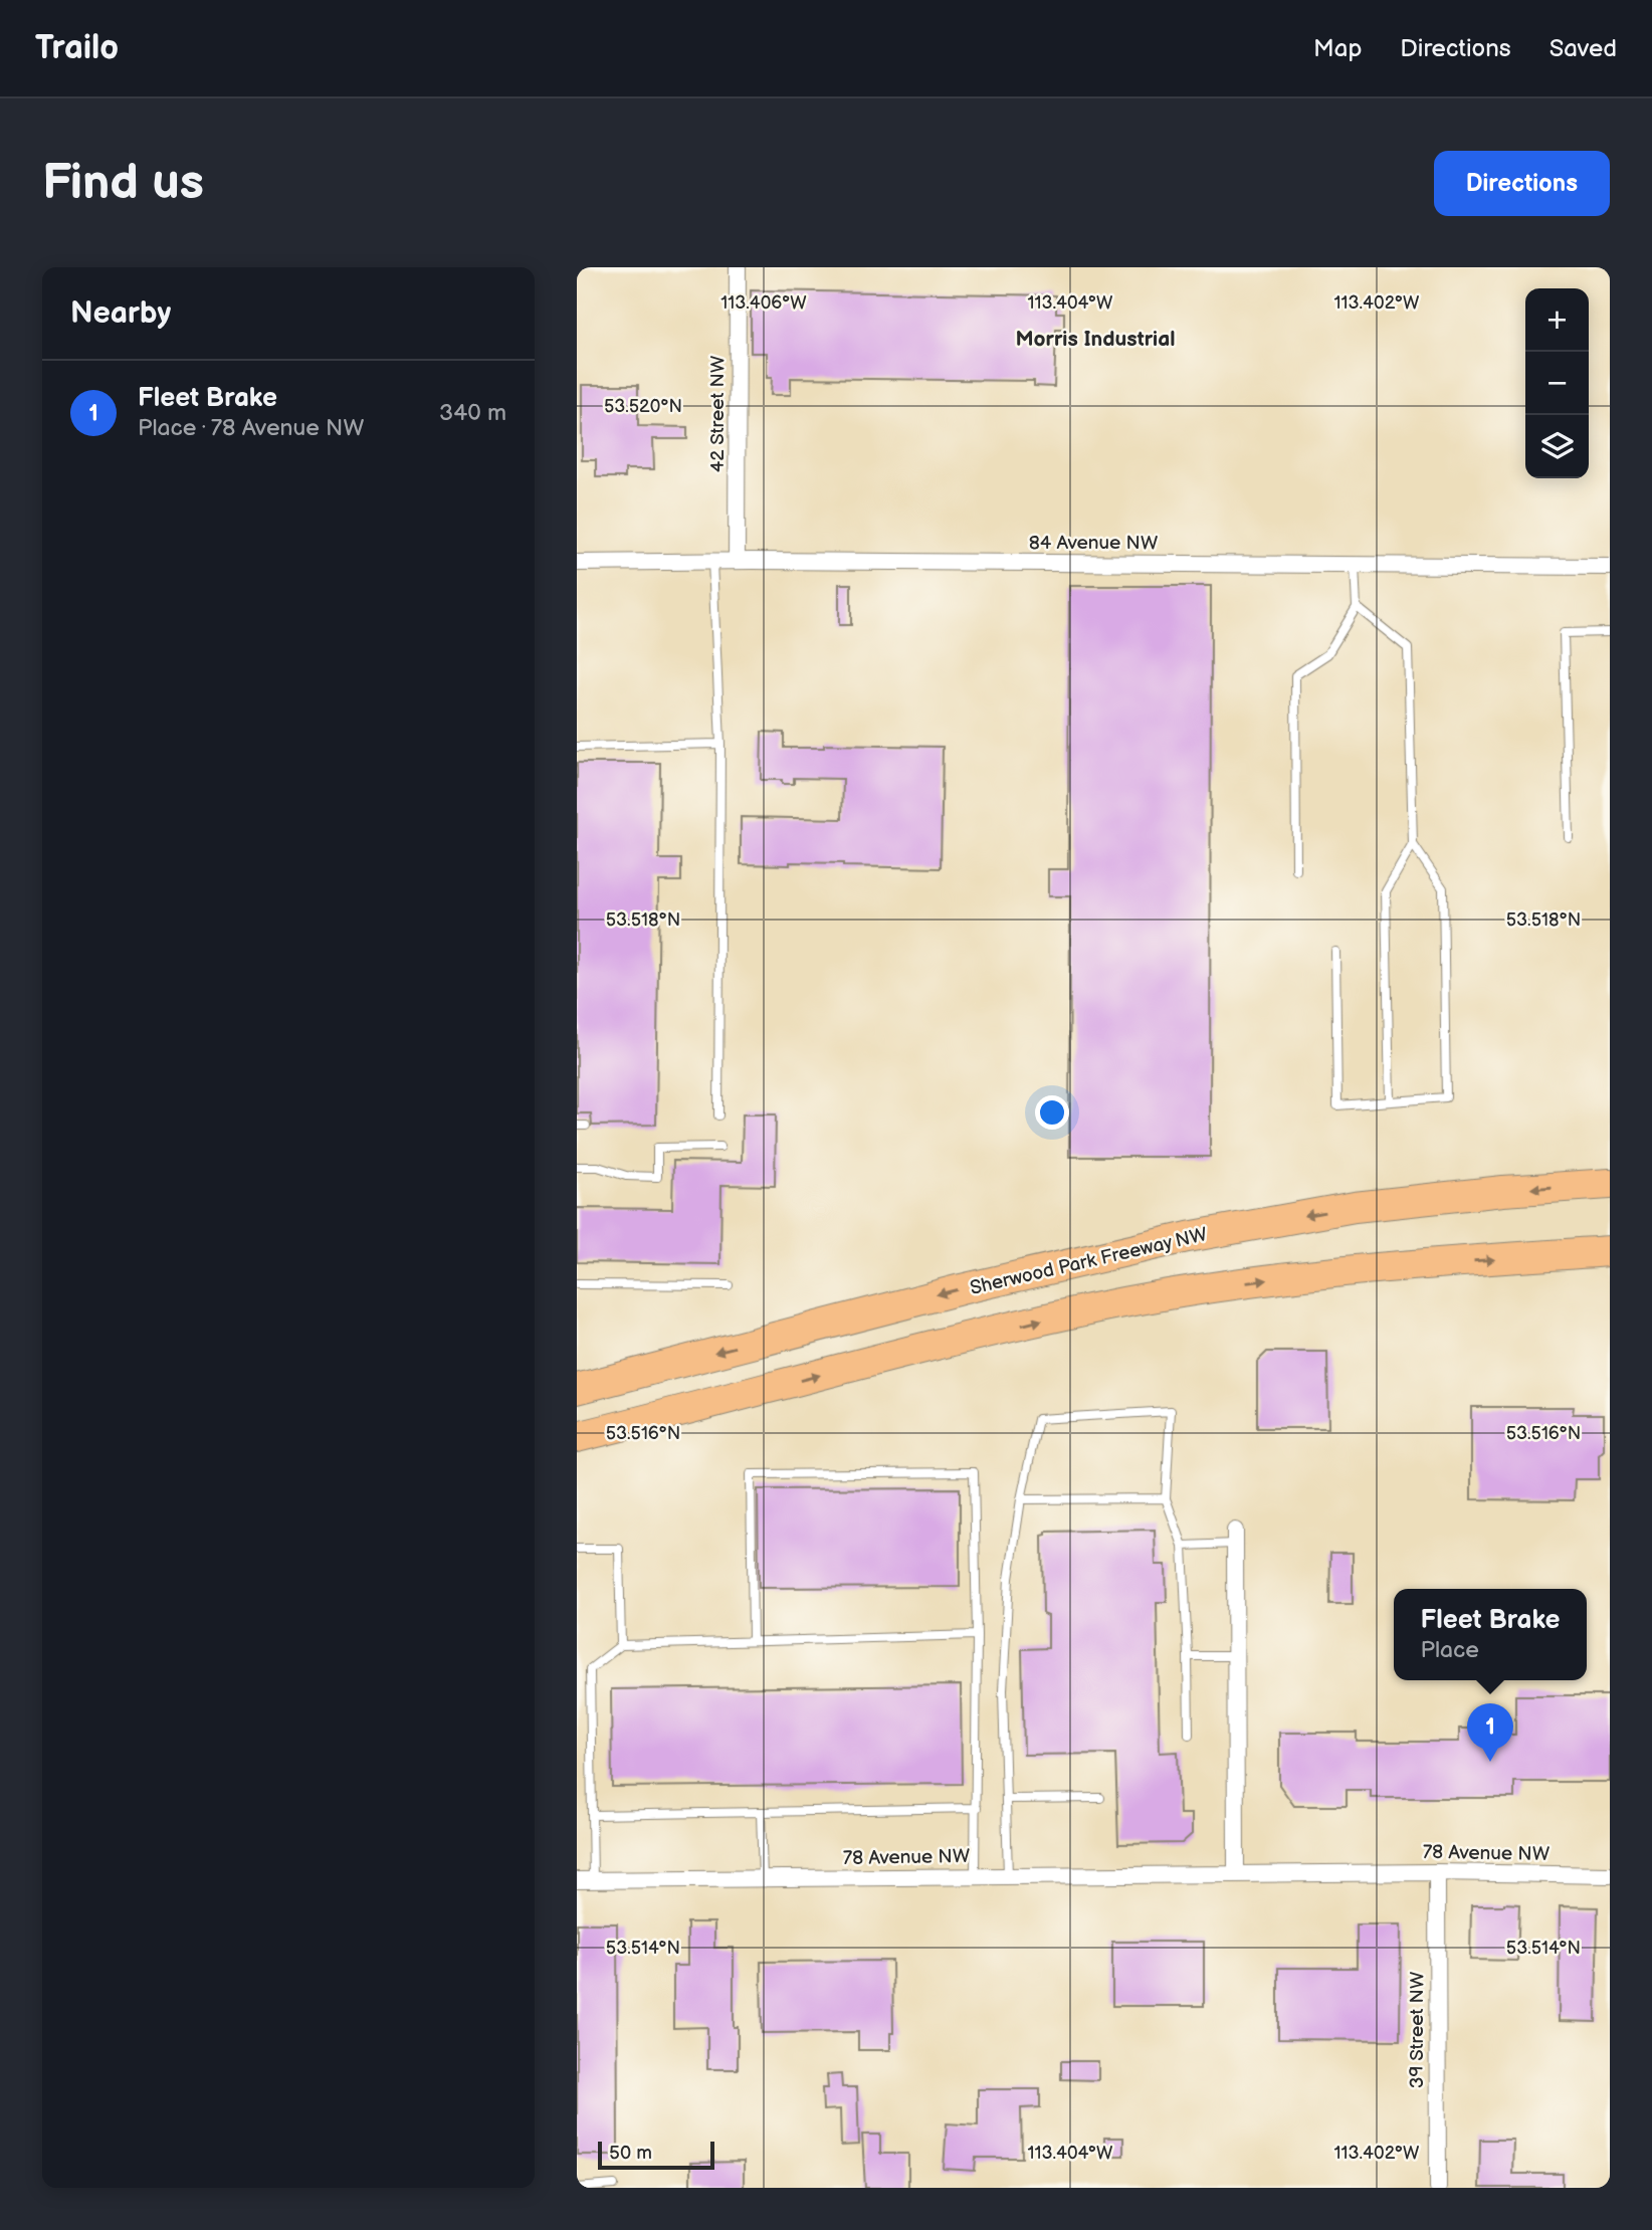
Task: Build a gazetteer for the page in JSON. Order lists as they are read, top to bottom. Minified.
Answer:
{"streets":{"highway":["Sherwood Park Freeway NW"],"street":["42 Street NW","84 Avenue NW","78 Avenue NW","39 Street NW"]},"crossings":[["42 Street NW","84 Avenue NW"],["78 Avenue NW","39 Street NW"]],"districts":["Morris Industrial"],"scale_bar":"50 m","page":{"header":"Trailo","nav":["Map","Directions","Saved"],"buttons":"Directions","title":"Find us","heading":"Nearby","map_buttons":["+","−"],"list":[{"mark":"1","name":"Fleet Brake","note":"Place · 78 Avenue NW","value":"340 m"}],"popup":["Fleet Brake","Place"],"pins":"1","scale":"50 m"},"coordinates":["113.406°W","113.404°W","113.402°W","53.520°N","53.518°N","53.516°N","53.514°N"]}
